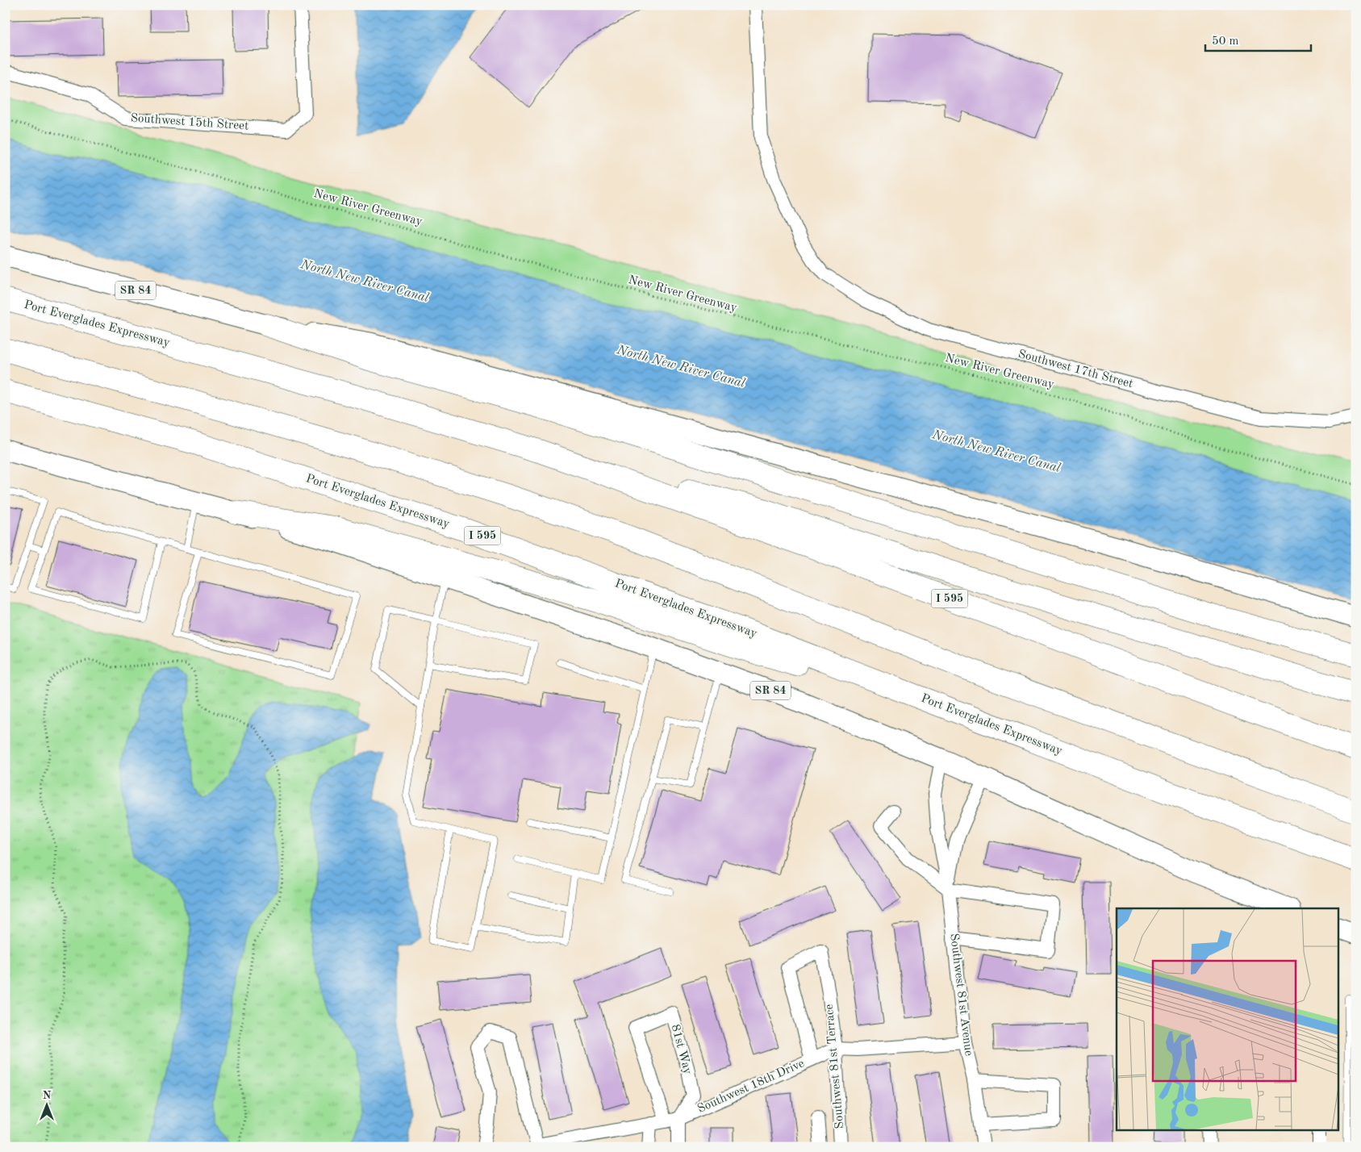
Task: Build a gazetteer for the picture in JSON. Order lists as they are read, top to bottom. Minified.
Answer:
{"streets":{"highway":["Port Everglades Expressway","I 595"],"main road":["SR 84"],"street":["Southwest 15th Street","Southwest 17th Street","Southwest 81st Avenue","81st Way","Southwest 81st Terrace","Southwest 18th Drive"],"path":["New River Greenway"]},"crossings":[["SR 84","Southwest 81st Avenue"],["Southwest 81st Avenue","Southwest 18th Drive"],["81st Way","Southwest 18th Drive"],["Southwest 81st Terrace","Southwest 18th Drive"]],"water":["North New River Canal"],"scale_bar":"50 m","north":"top"}
